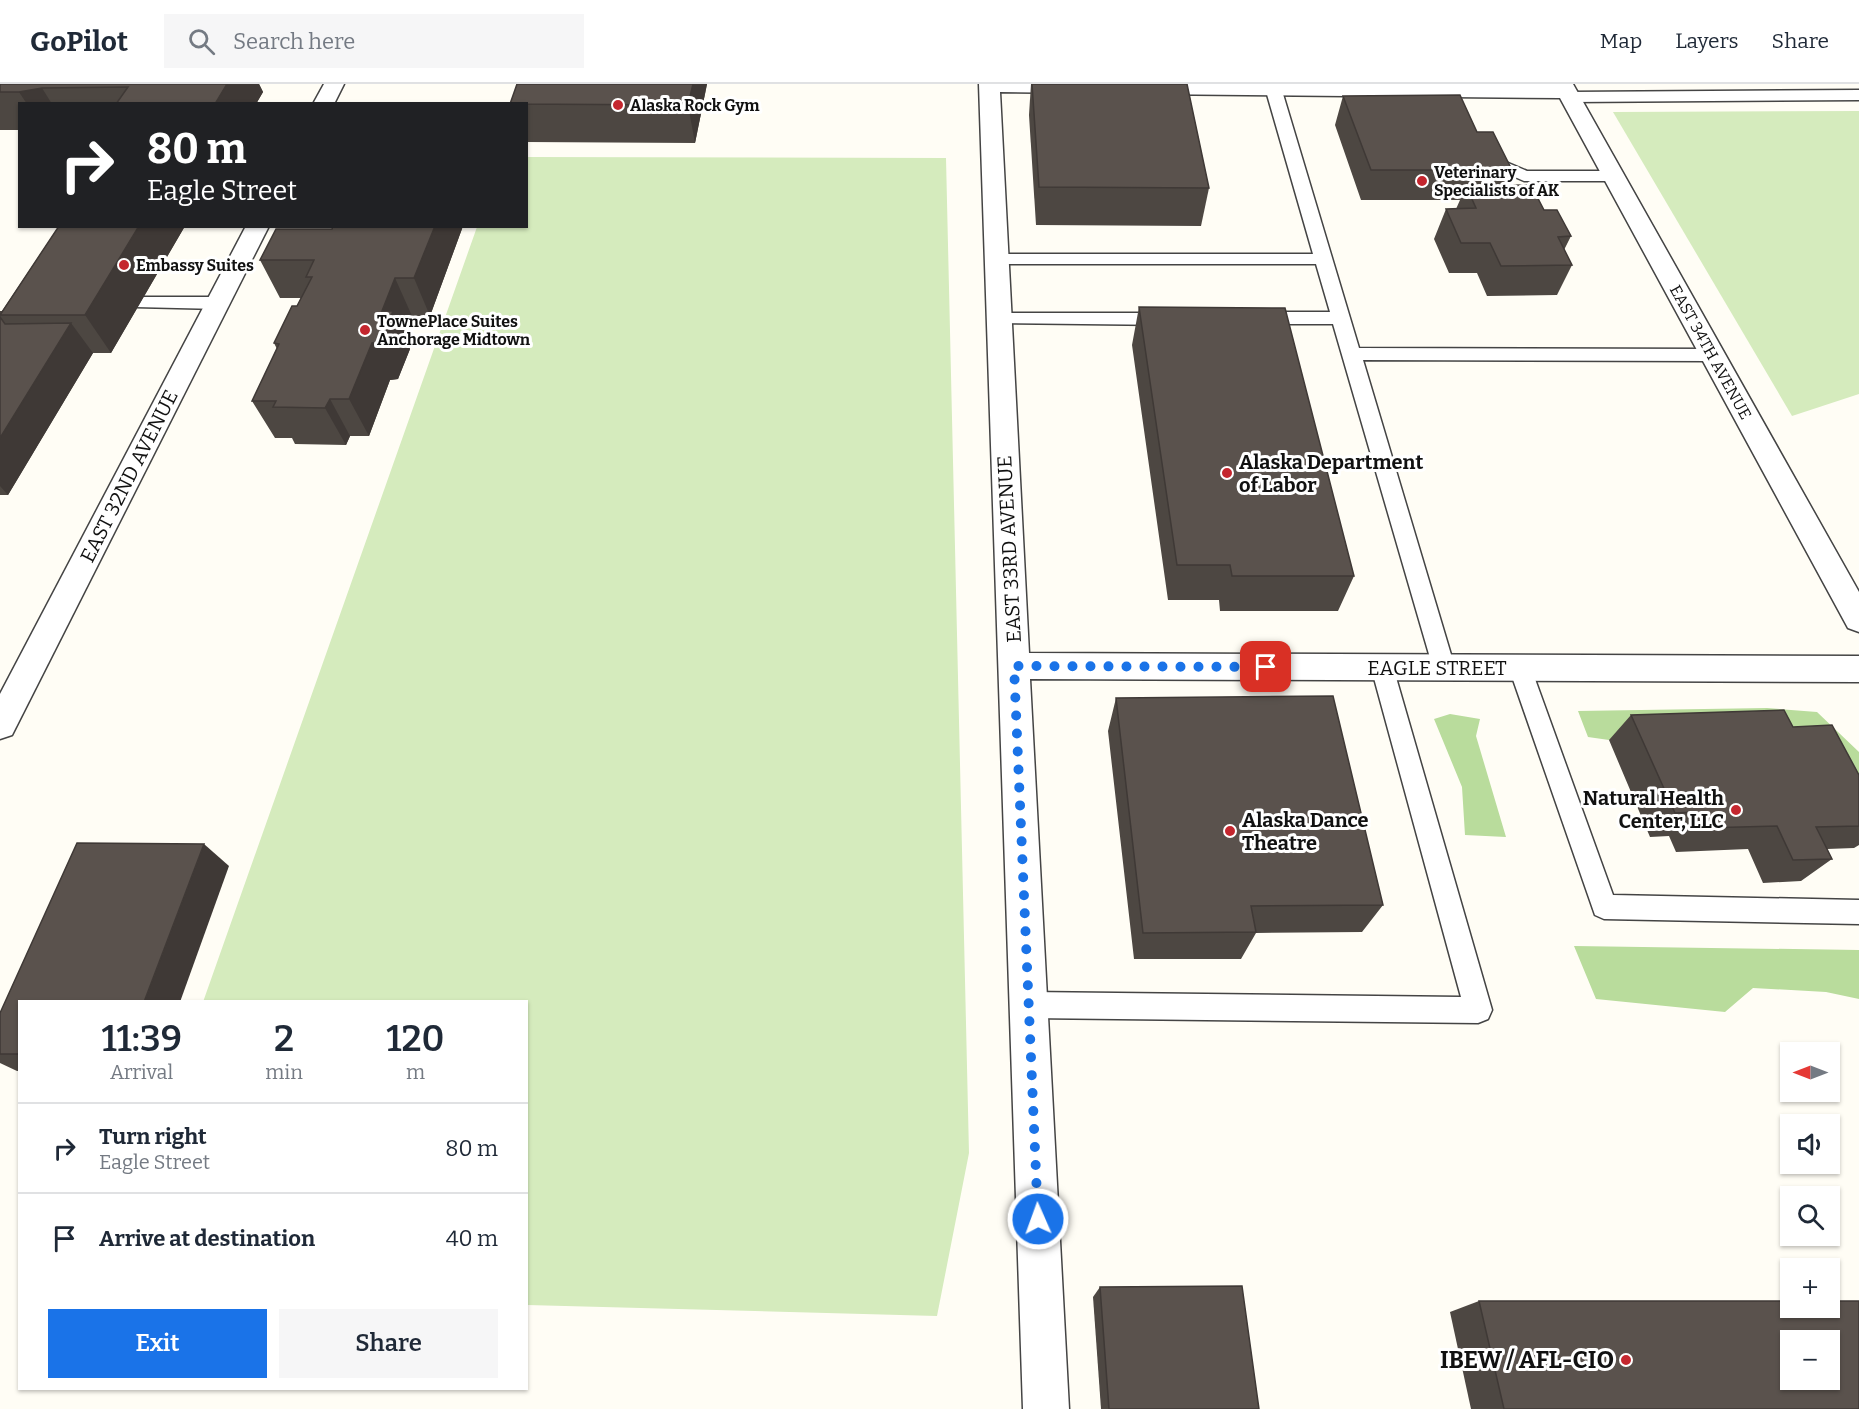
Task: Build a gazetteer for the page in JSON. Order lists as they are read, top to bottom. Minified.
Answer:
{"streets":{"street":["EAST 34TH AVENUE","EAST 32ND AVENUE","EAST 33RD AVENUE","EAGLE STREET"]},"crossings":[["EAST 33RD AVENUE","EAGLE STREET"]],"places":["Alaska Rock Gym","Veterinary Specialists of AK","Embassy Suites","TownePlace Suites Anchorage Midtown","Alaska Department of Labor","Natural Health Center, LLC","Alaska Dance Theatre","IBEW / AFL-CIO"],"north":"left","page":{"header":"GoPilot","search":"Search here","nav":["Map","Layers","Share"],"turn":["80 m","Eagle Street"],"eta":["11:39","Arrival","2","min","120","m"],"map_buttons":["+","−"],"list":[{"name":"Turn right","note":"Eagle Street","value":"80 m"},{"name":"Arrive at destination","value":"40 m"}],"buttons":["Exit","Share"]}}
